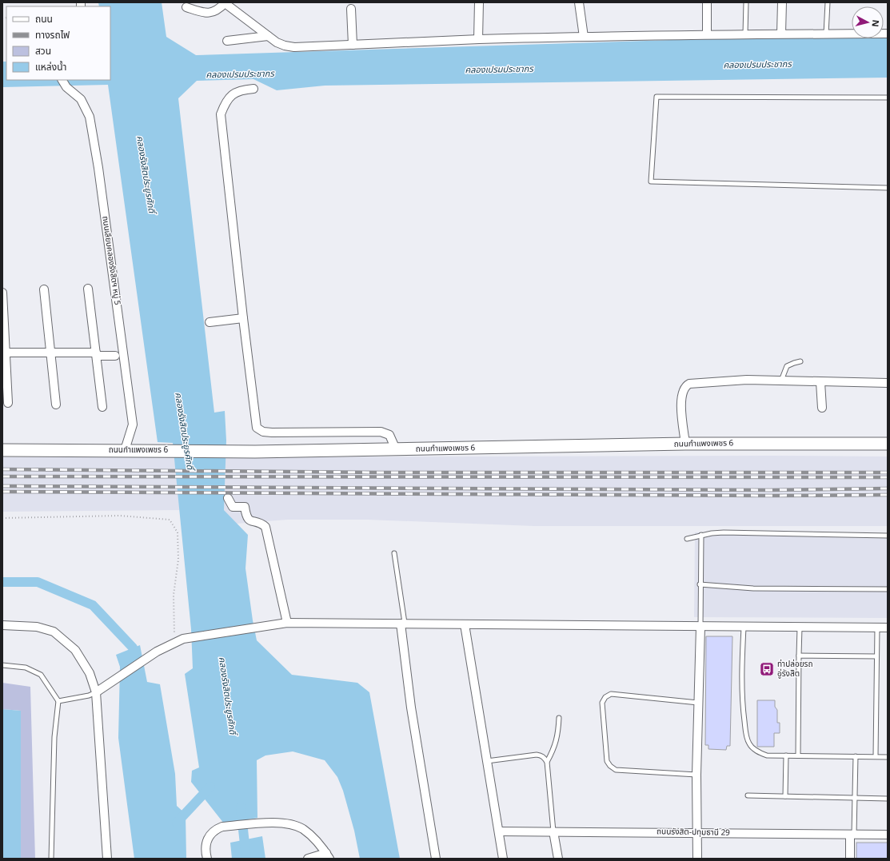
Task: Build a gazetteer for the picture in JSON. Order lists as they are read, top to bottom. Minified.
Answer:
{"streets":{"main road":["ถนนกำแพงเพชร 6"],"street":["ถนนเลียบคลองรังสิตฯ หมู่ 5","ถนนรังสิต-ปทุมธานี 29"]},"crossings":[["ถนนเลียบคลองรังสิตฯ หมู่ 5","ถนนกำแพงเพชร 6"]],"water":["คลองเปรมประชากร","คลองรังสิตประยูรศักดิ์"],"places":{"bus stop":["ท่าปล่อยรถ อู่รังสิต"]},"legend":["ถนน","ทางรถไฟ","สวน","แหล่งน้ำ"],"north":"right"}
